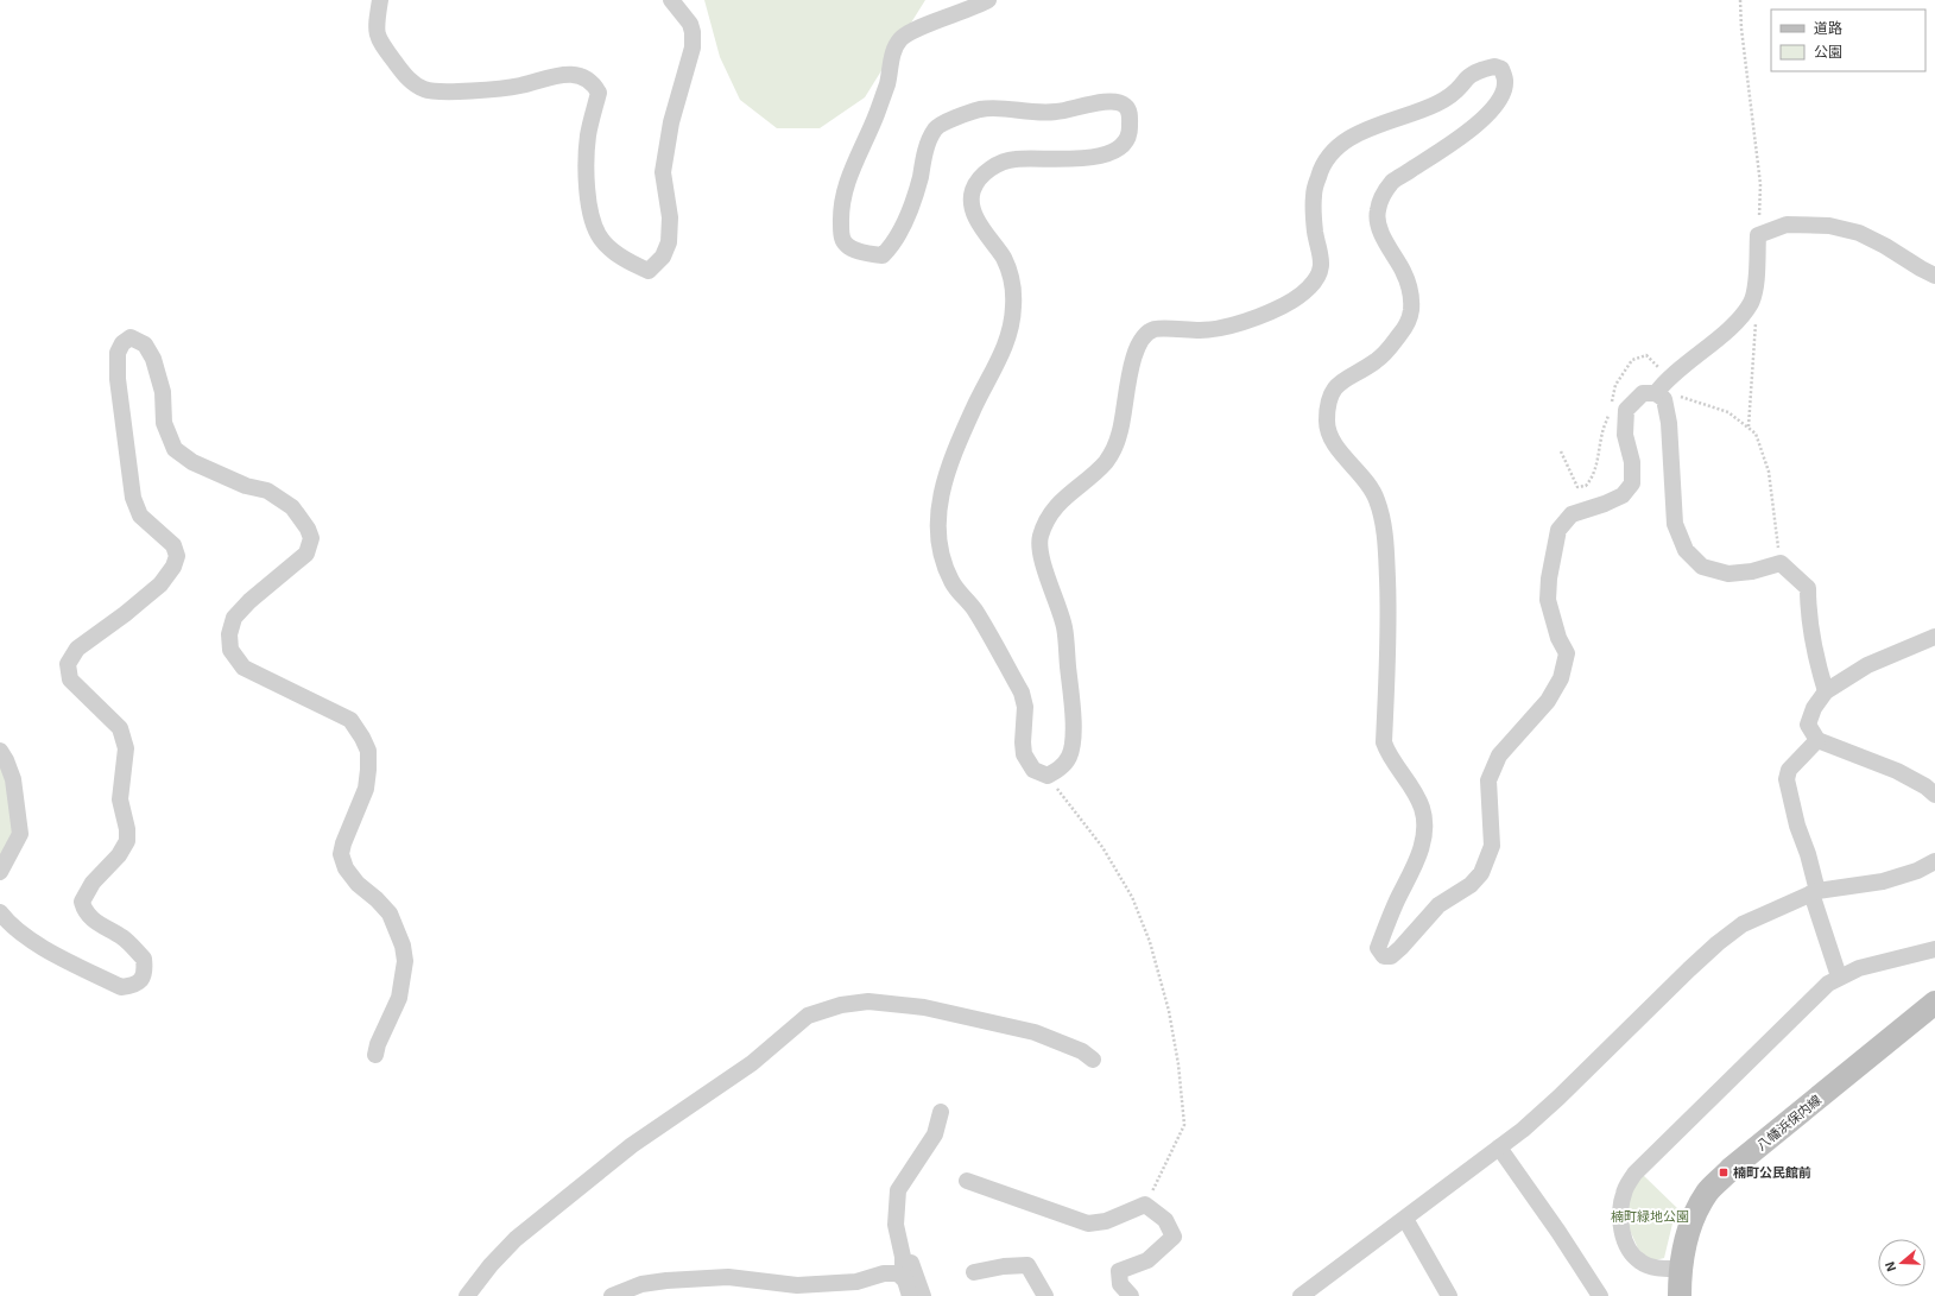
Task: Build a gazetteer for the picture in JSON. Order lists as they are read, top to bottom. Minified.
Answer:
{"streets":{"main road":["八幡浜保内線"]},"parks":["楠町緑地公園"],"places":{"transit":["楠町公民館前"]},"legend":["道路","公園"],"north":"left"}
